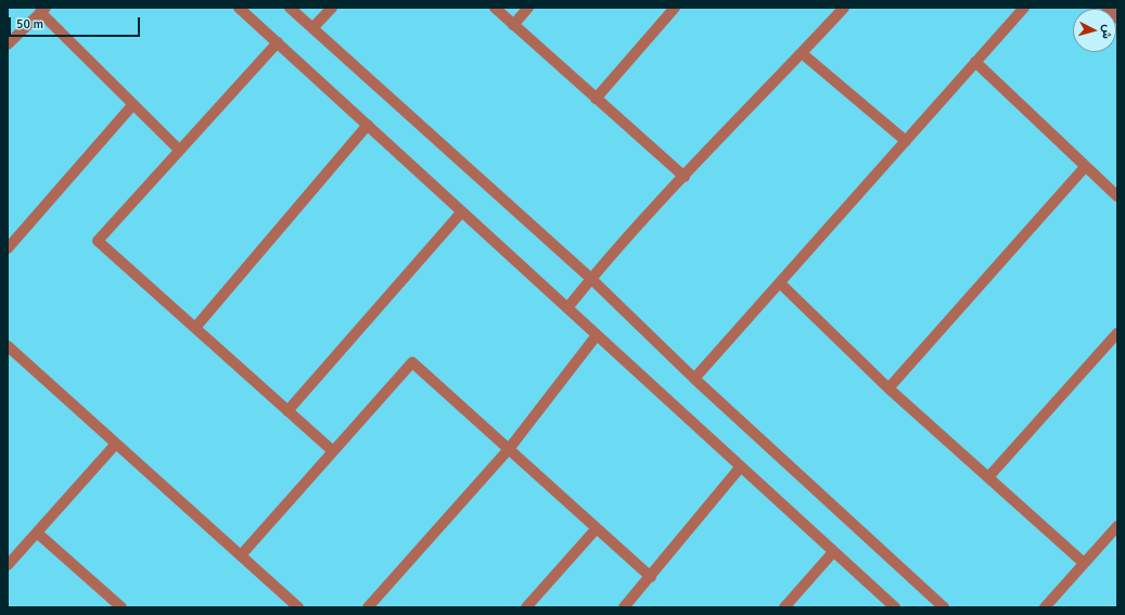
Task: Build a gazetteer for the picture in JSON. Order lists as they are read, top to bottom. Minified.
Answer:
{"scale_bar":"50 m","north":"right"}
